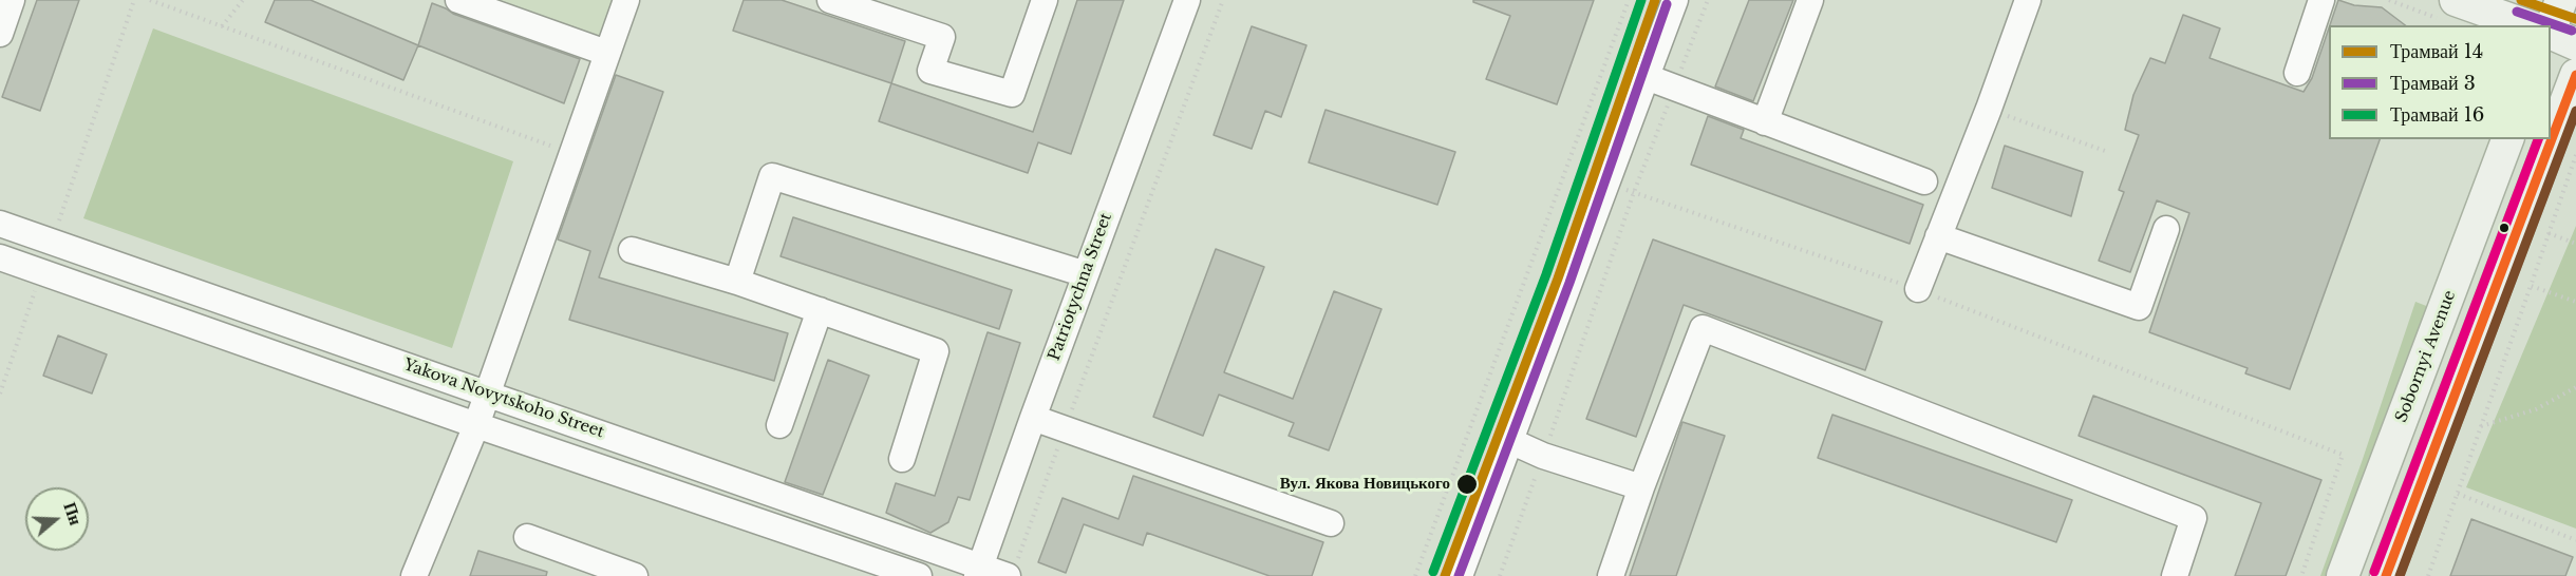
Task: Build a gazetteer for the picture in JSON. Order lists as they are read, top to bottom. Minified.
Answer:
{"streets":{"main road":["Sobornyi Avenue"],"street":["Patriotychna Street","Yakova Novytskoho Street"]},"crossings":[["Patriotychna Street","Yakova Novytskoho Street"]],"places":["Вул. Якова Новицького"],"lines":["tram line 14","tram line 16","tram line 3","transit line 3","transit line 14"],"legend":["Трамвай 14","Трамвай 3","Трамвай 16"],"north":"right"}
